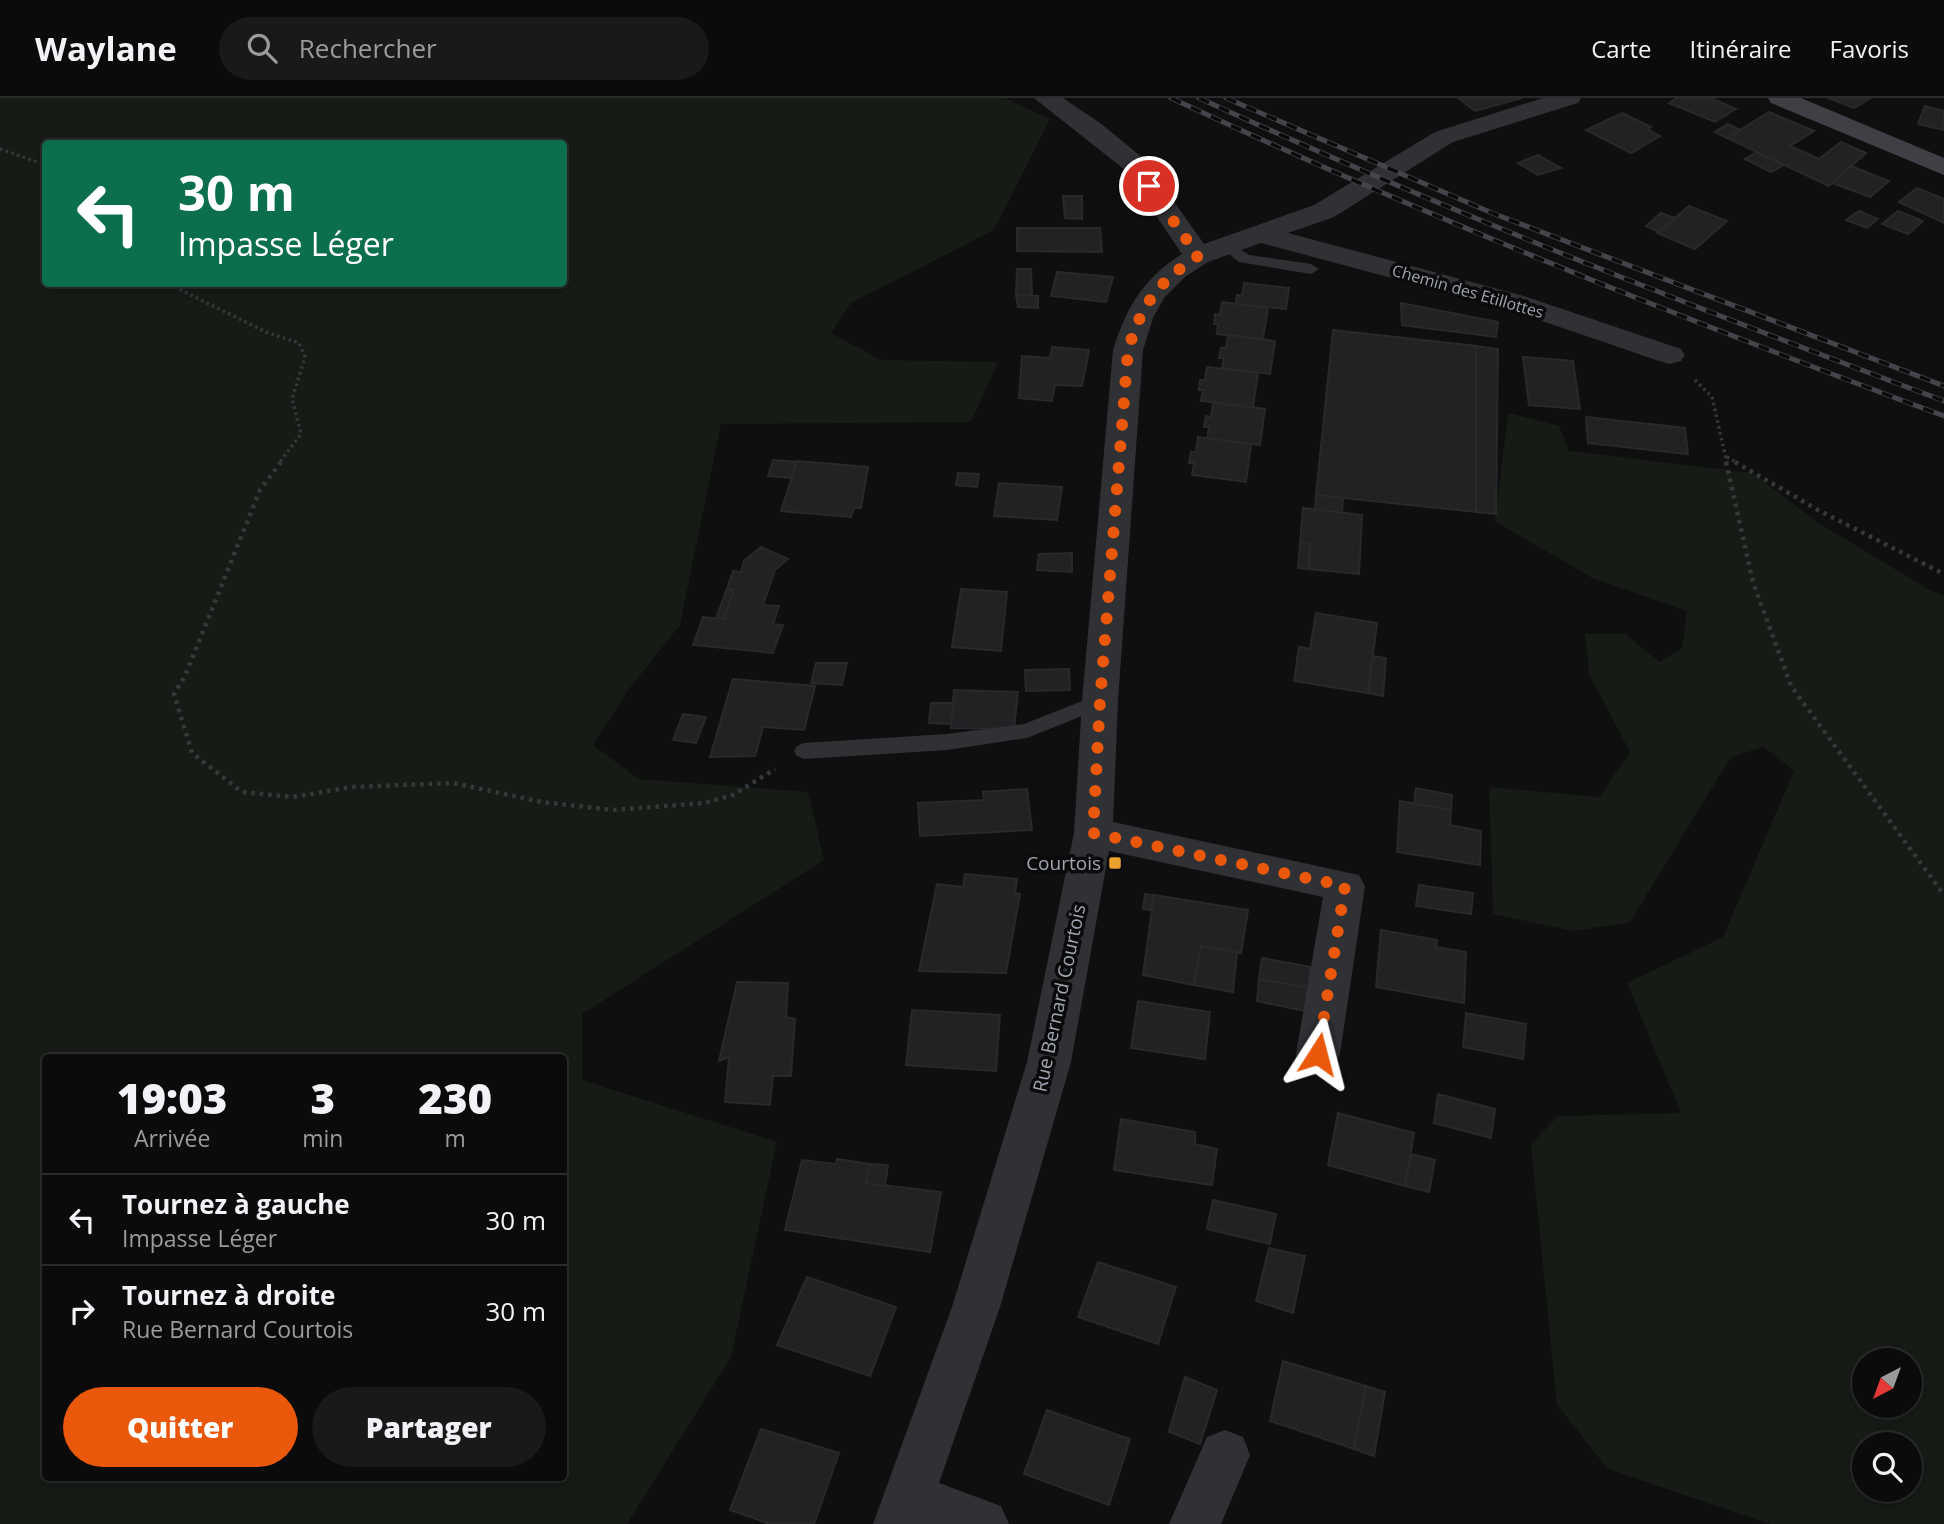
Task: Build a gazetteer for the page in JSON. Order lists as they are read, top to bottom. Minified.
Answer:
{"streets":{"street":["Chemin des Etillottes","Rue Bernard Courtois"]},"crossings":[["Chemin des Etillottes","Rue Bernard Courtois"]],"places":{"transit":["Courtois"]},"north":"bottom left","page":{"header":"Waylane","search":"Rechercher","nav":["Carte","Itinéraire","Favoris"],"turn":["30 m","Impasse Léger"],"eta":["19:03","Arrivée","3","min","230","m"],"list":[{"name":"Tournez à gauche","note":"Impasse Léger","value":"30 m"},{"name":"Tournez à droite","note":"Rue Bernard Courtois","value":"30 m"}],"buttons":["Quitter","Partager"]}}
